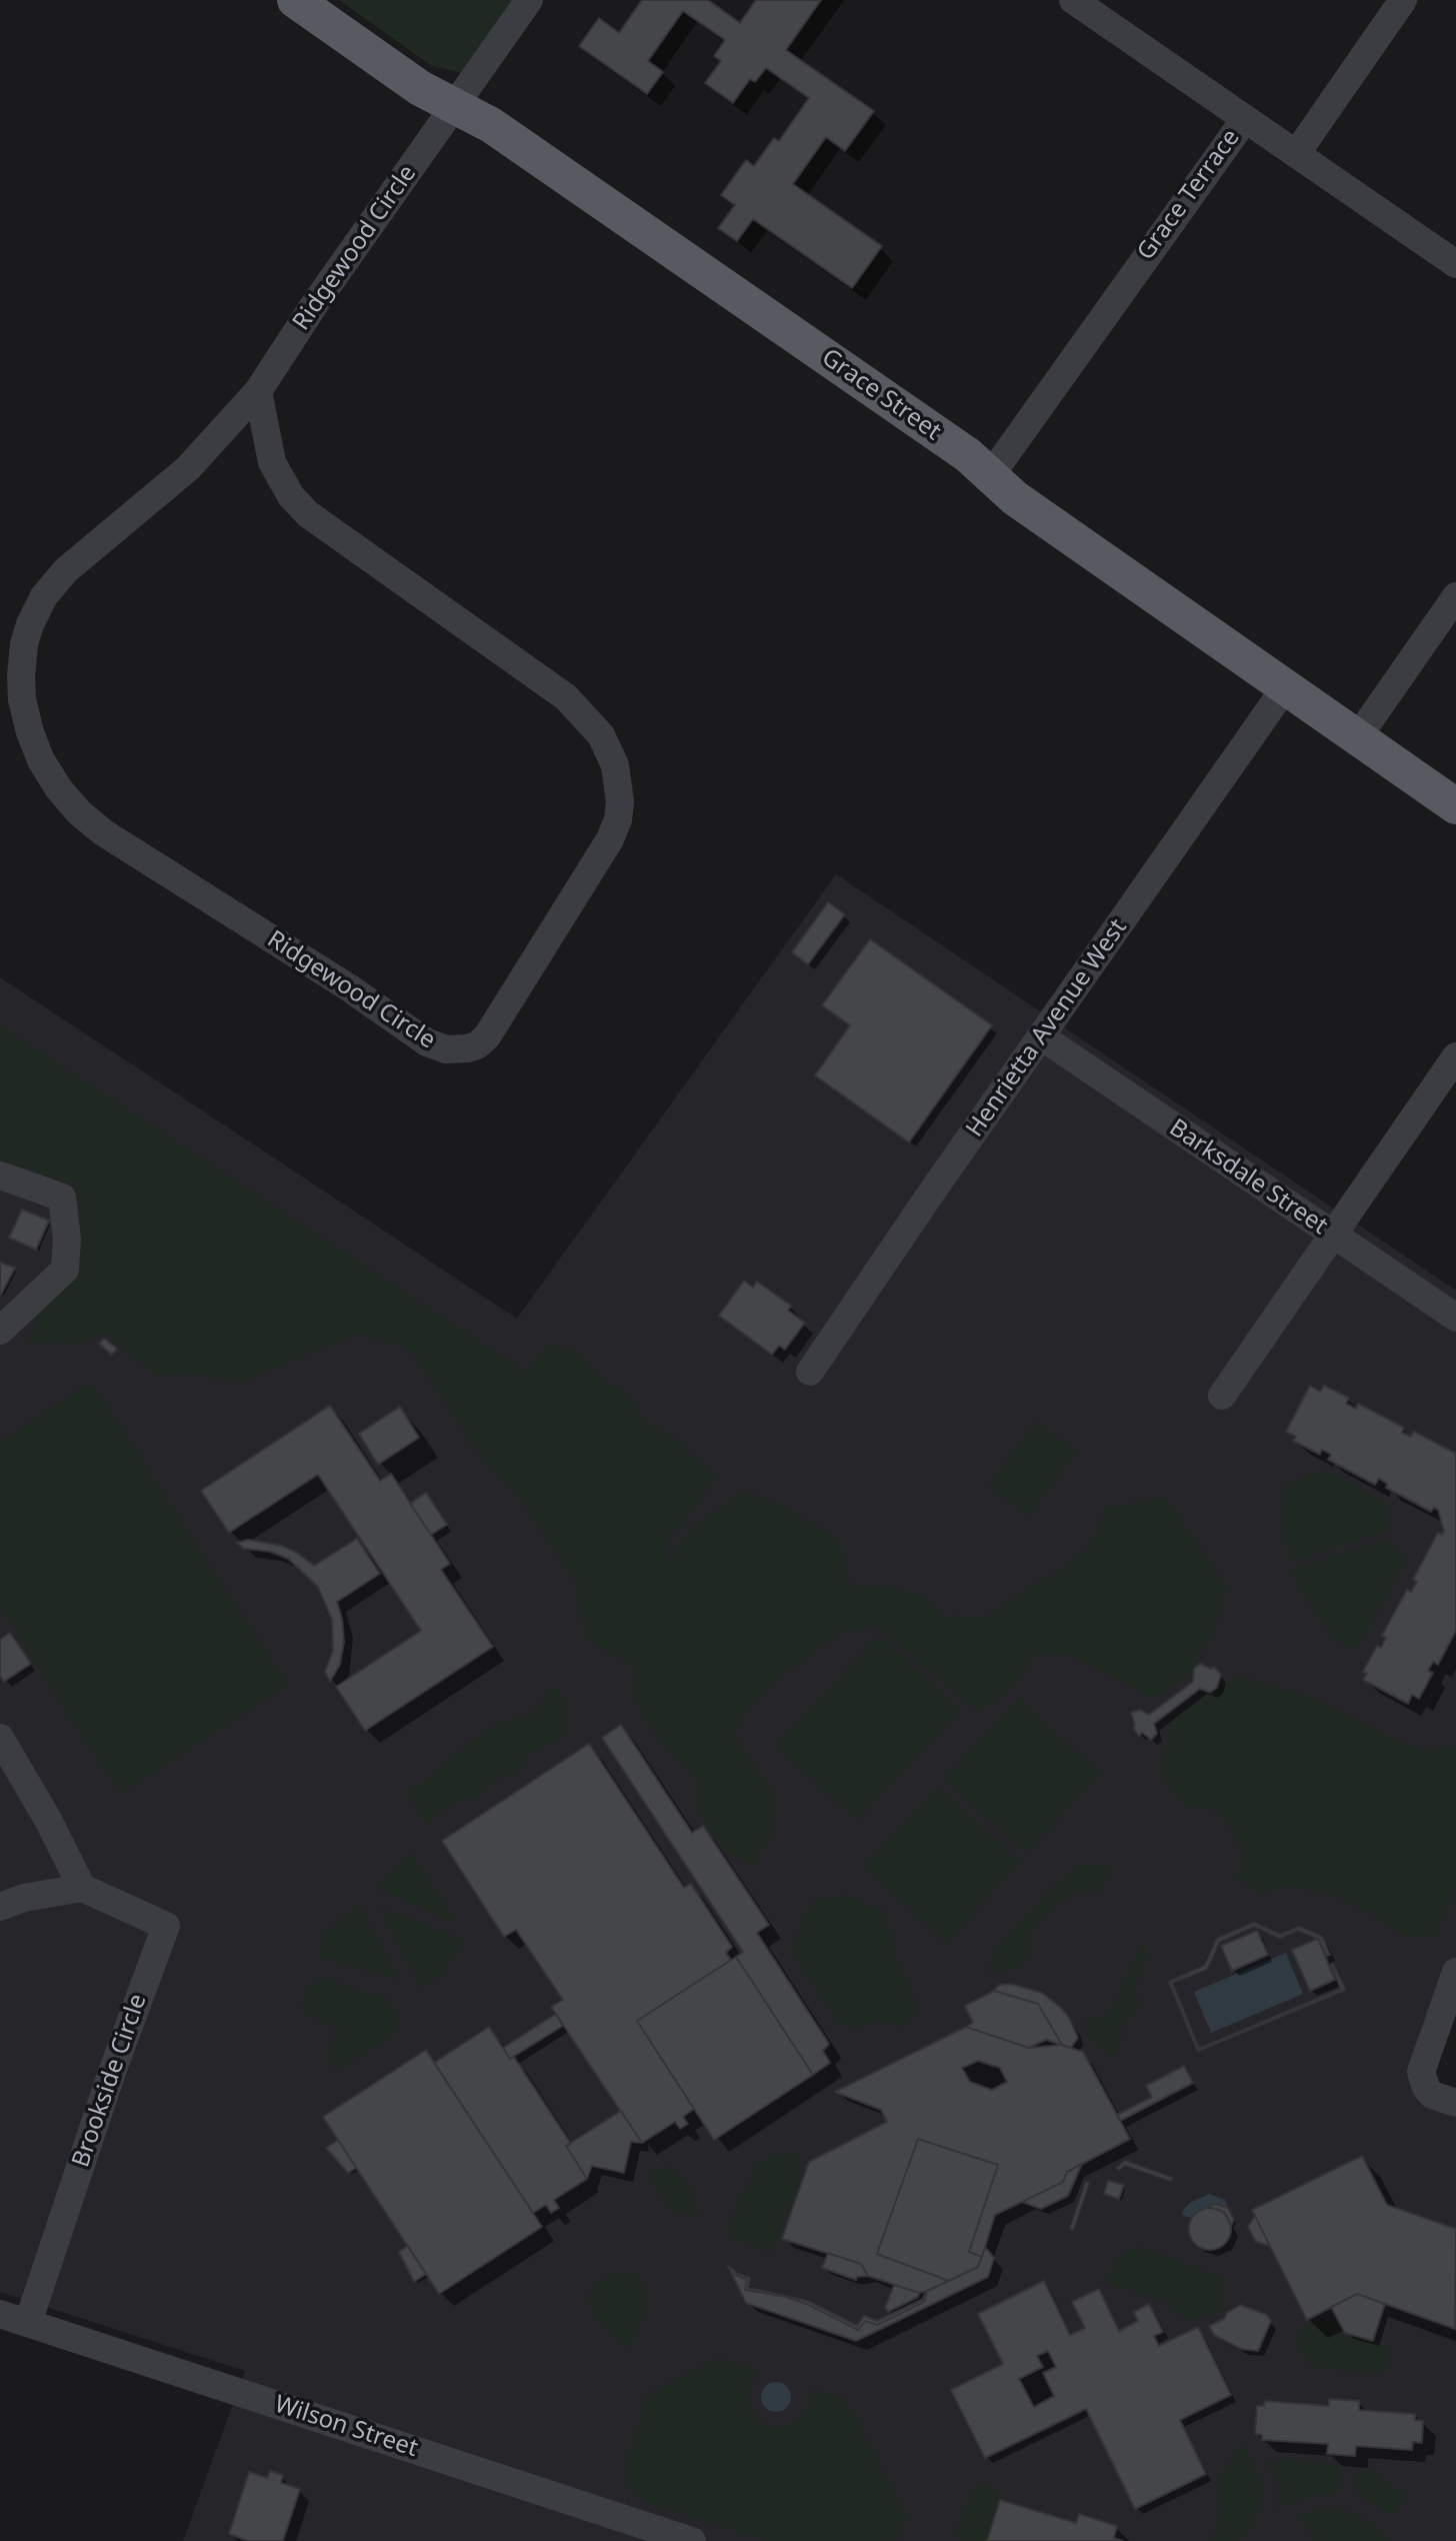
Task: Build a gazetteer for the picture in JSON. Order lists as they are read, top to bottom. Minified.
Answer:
{"streets":{"main road":["Grace Street"],"street":["Grace Terrace","Ridgewood Circle","Henrietta Avenue West","Barksdale Street","Brookside Circle","Wilson Street"]},"crossings":[["Grace Terrace","Grace Street"],["Ridgewood Circle","Grace Street"],["Grace Street","Henrietta Avenue West"],["Henrietta Avenue West","Barksdale Street"],["Brookside Circle","Wilson Street"]]}
